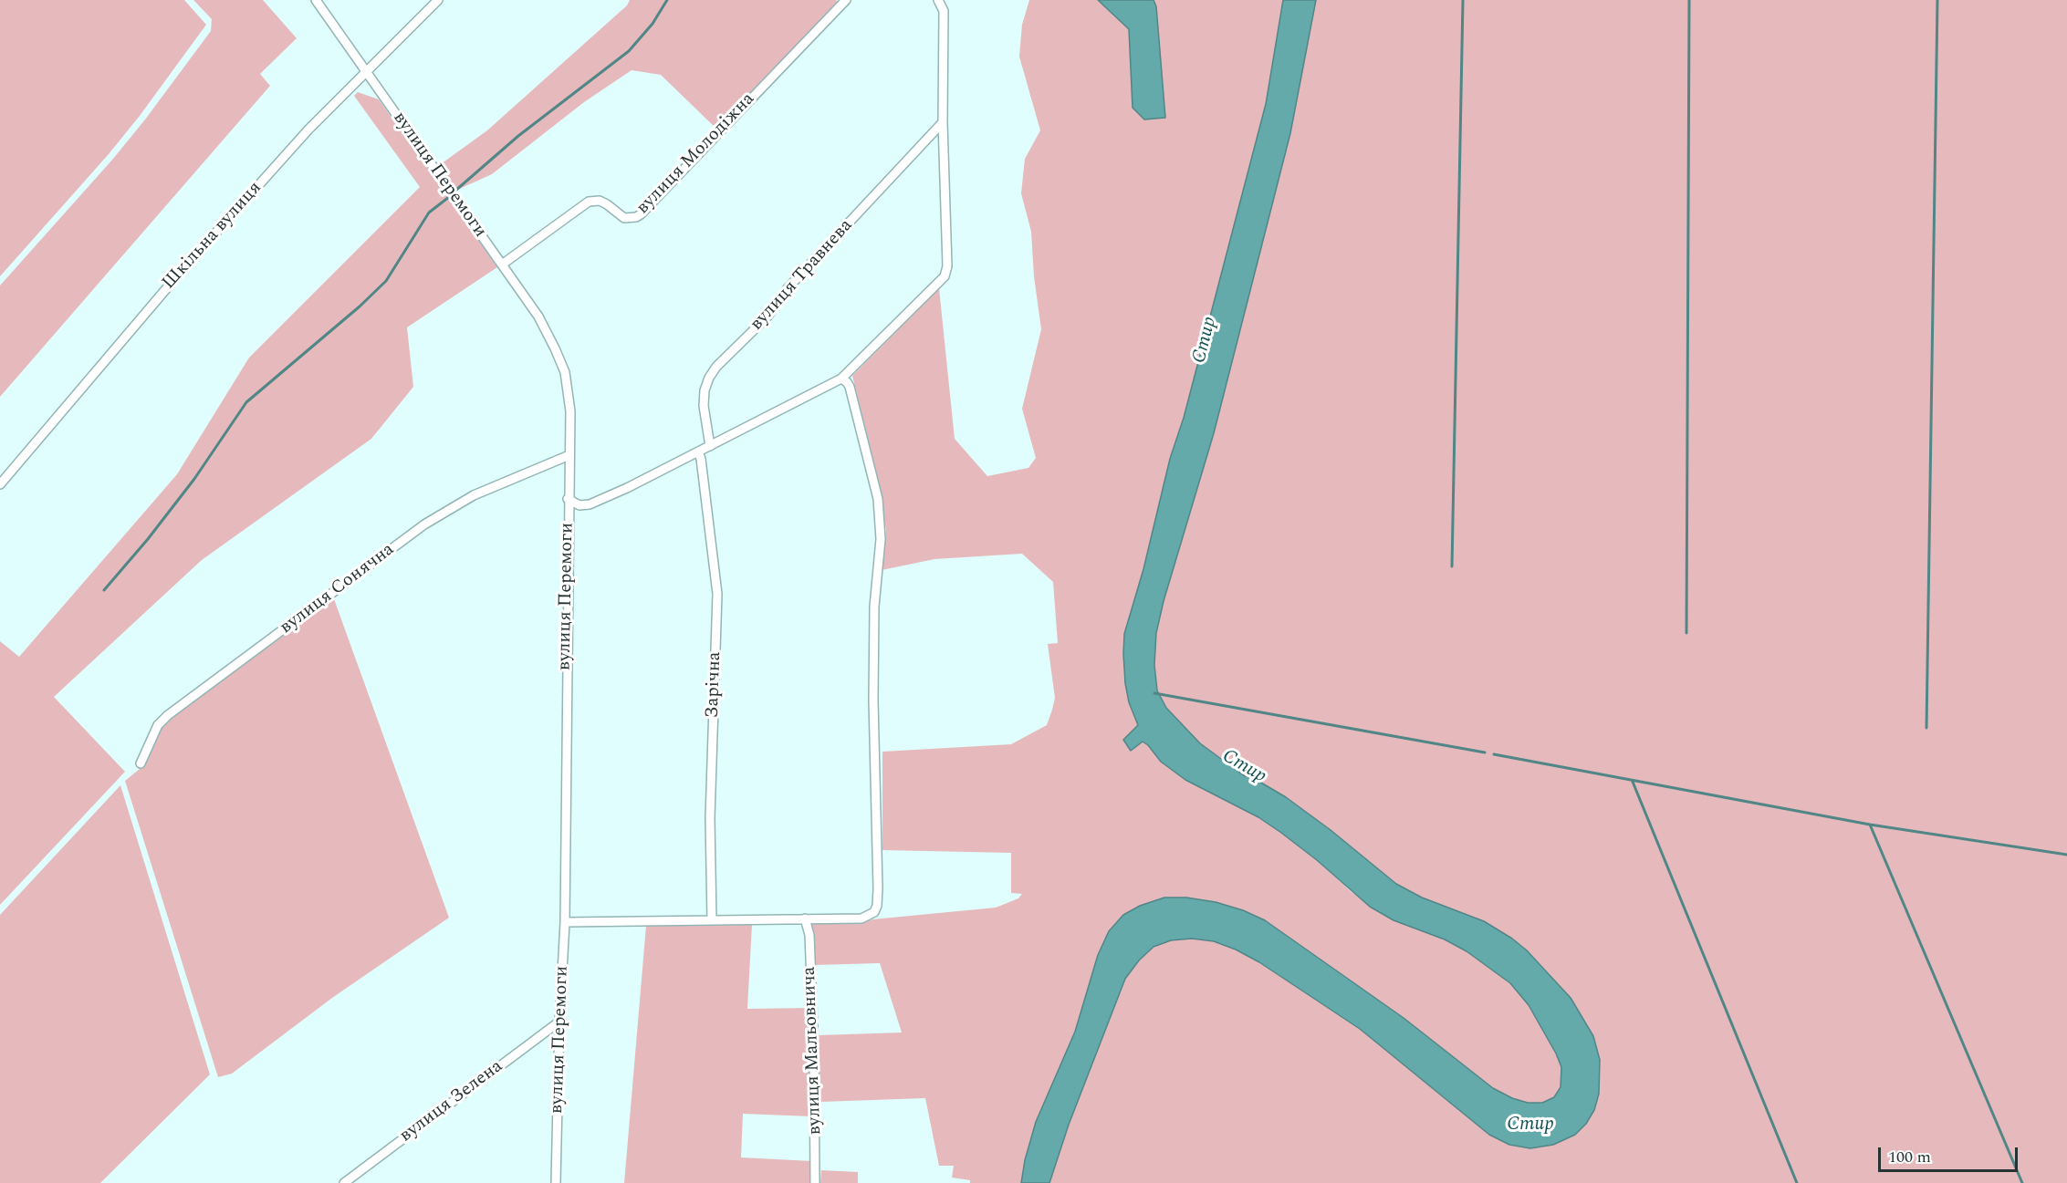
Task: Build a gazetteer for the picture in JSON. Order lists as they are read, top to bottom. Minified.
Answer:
{"streets":{"street":["вулиця Молодіжна","вулиця Перемоги","Шкільна вулиця","вулиця Травнева","вулиця Сонячна","Зарічна","вулиця Мальовнича","вулиця Зелена"]},"crossings":[["вулиця Молодіжна","вулиця Перемоги"],["вулиця Перемоги","Шкільна вулиця"],["вулиця Перемоги","вулиця Сонячна"],["вулиця Перемоги","вулиця Зелена"]],"water":["Стир"],"scale_bar":"100 m"}
